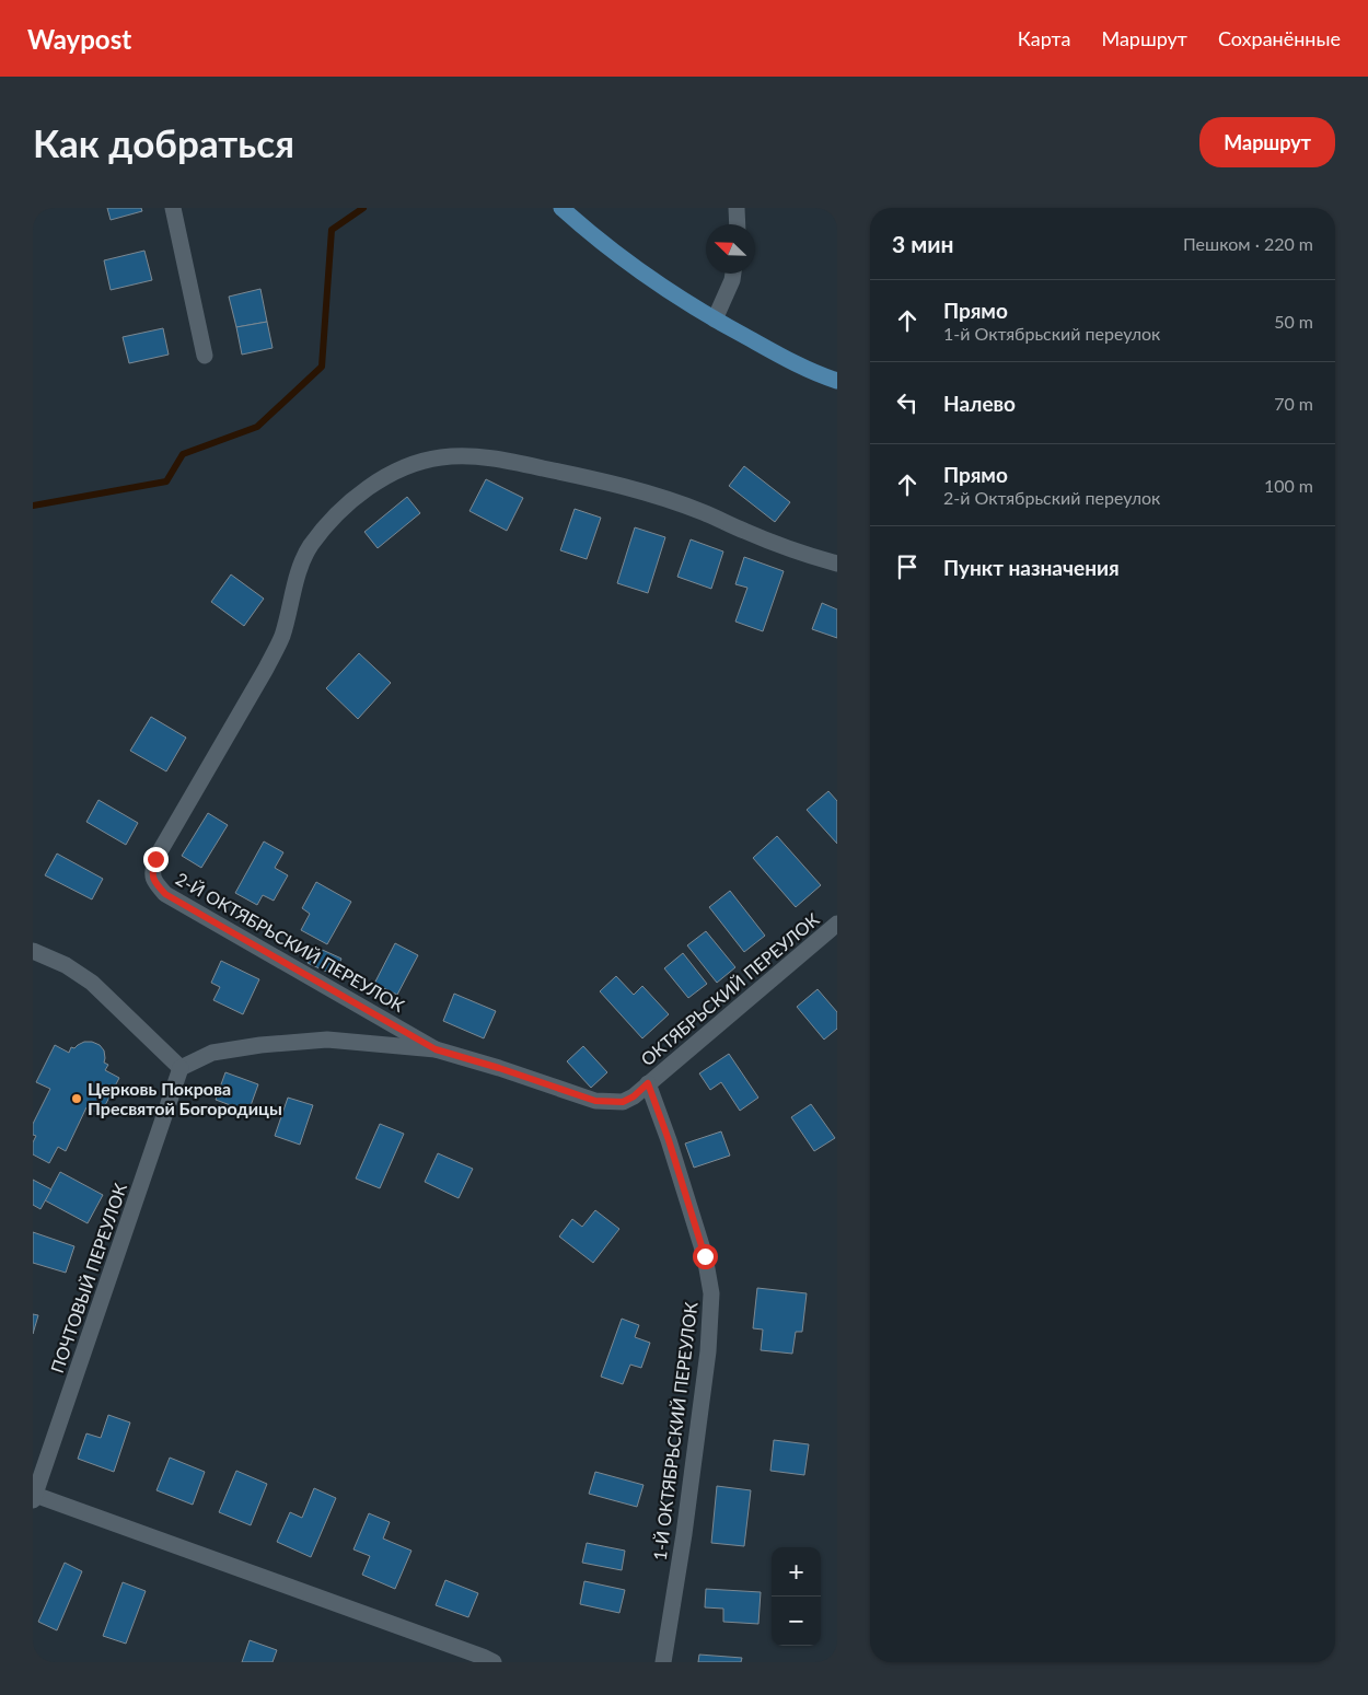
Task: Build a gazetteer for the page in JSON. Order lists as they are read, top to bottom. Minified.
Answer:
{"streets":{"street":["2-Й ОКТЯБРЬСКИЙ ПЕРЕУЛОК","ОКТЯБРЬСКИЙ ПЕРЕУЛОК","ПОЧТОВЫЙ ПЕРЕУЛОК","1-Й ОКТЯБРЬСКИЙ ПЕРЕУЛОК"]},"crossings":[["2-Й ОКТЯБРЬСКИЙ ПЕРЕУЛОК","ОКТЯБРЬСКИЙ ПЕРЕУЛОК"],["ОКТЯБРЬСКИЙ ПЕРЕУЛОК","1-Й ОКТЯБРЬСКИЙ ПЕРЕУЛОК"]],"places":["Церковь Покрова Пресвятой Богородицы"],"north":"top left","page":{"header":"Waypost","nav":["Карта","Маршрут","Сохранённые"],"buttons":"Маршрут","title":"Как добраться","heading":["3 мин","Пешком · 220 m"],"list":[["Прямо","1-й Октябрьский переулок","50 m"],["Налево","70 m"],["Прямо","2-й Октябрьский переулок","100 m"],"Пункт назначения"],"map_buttons":["+","−"]}}
